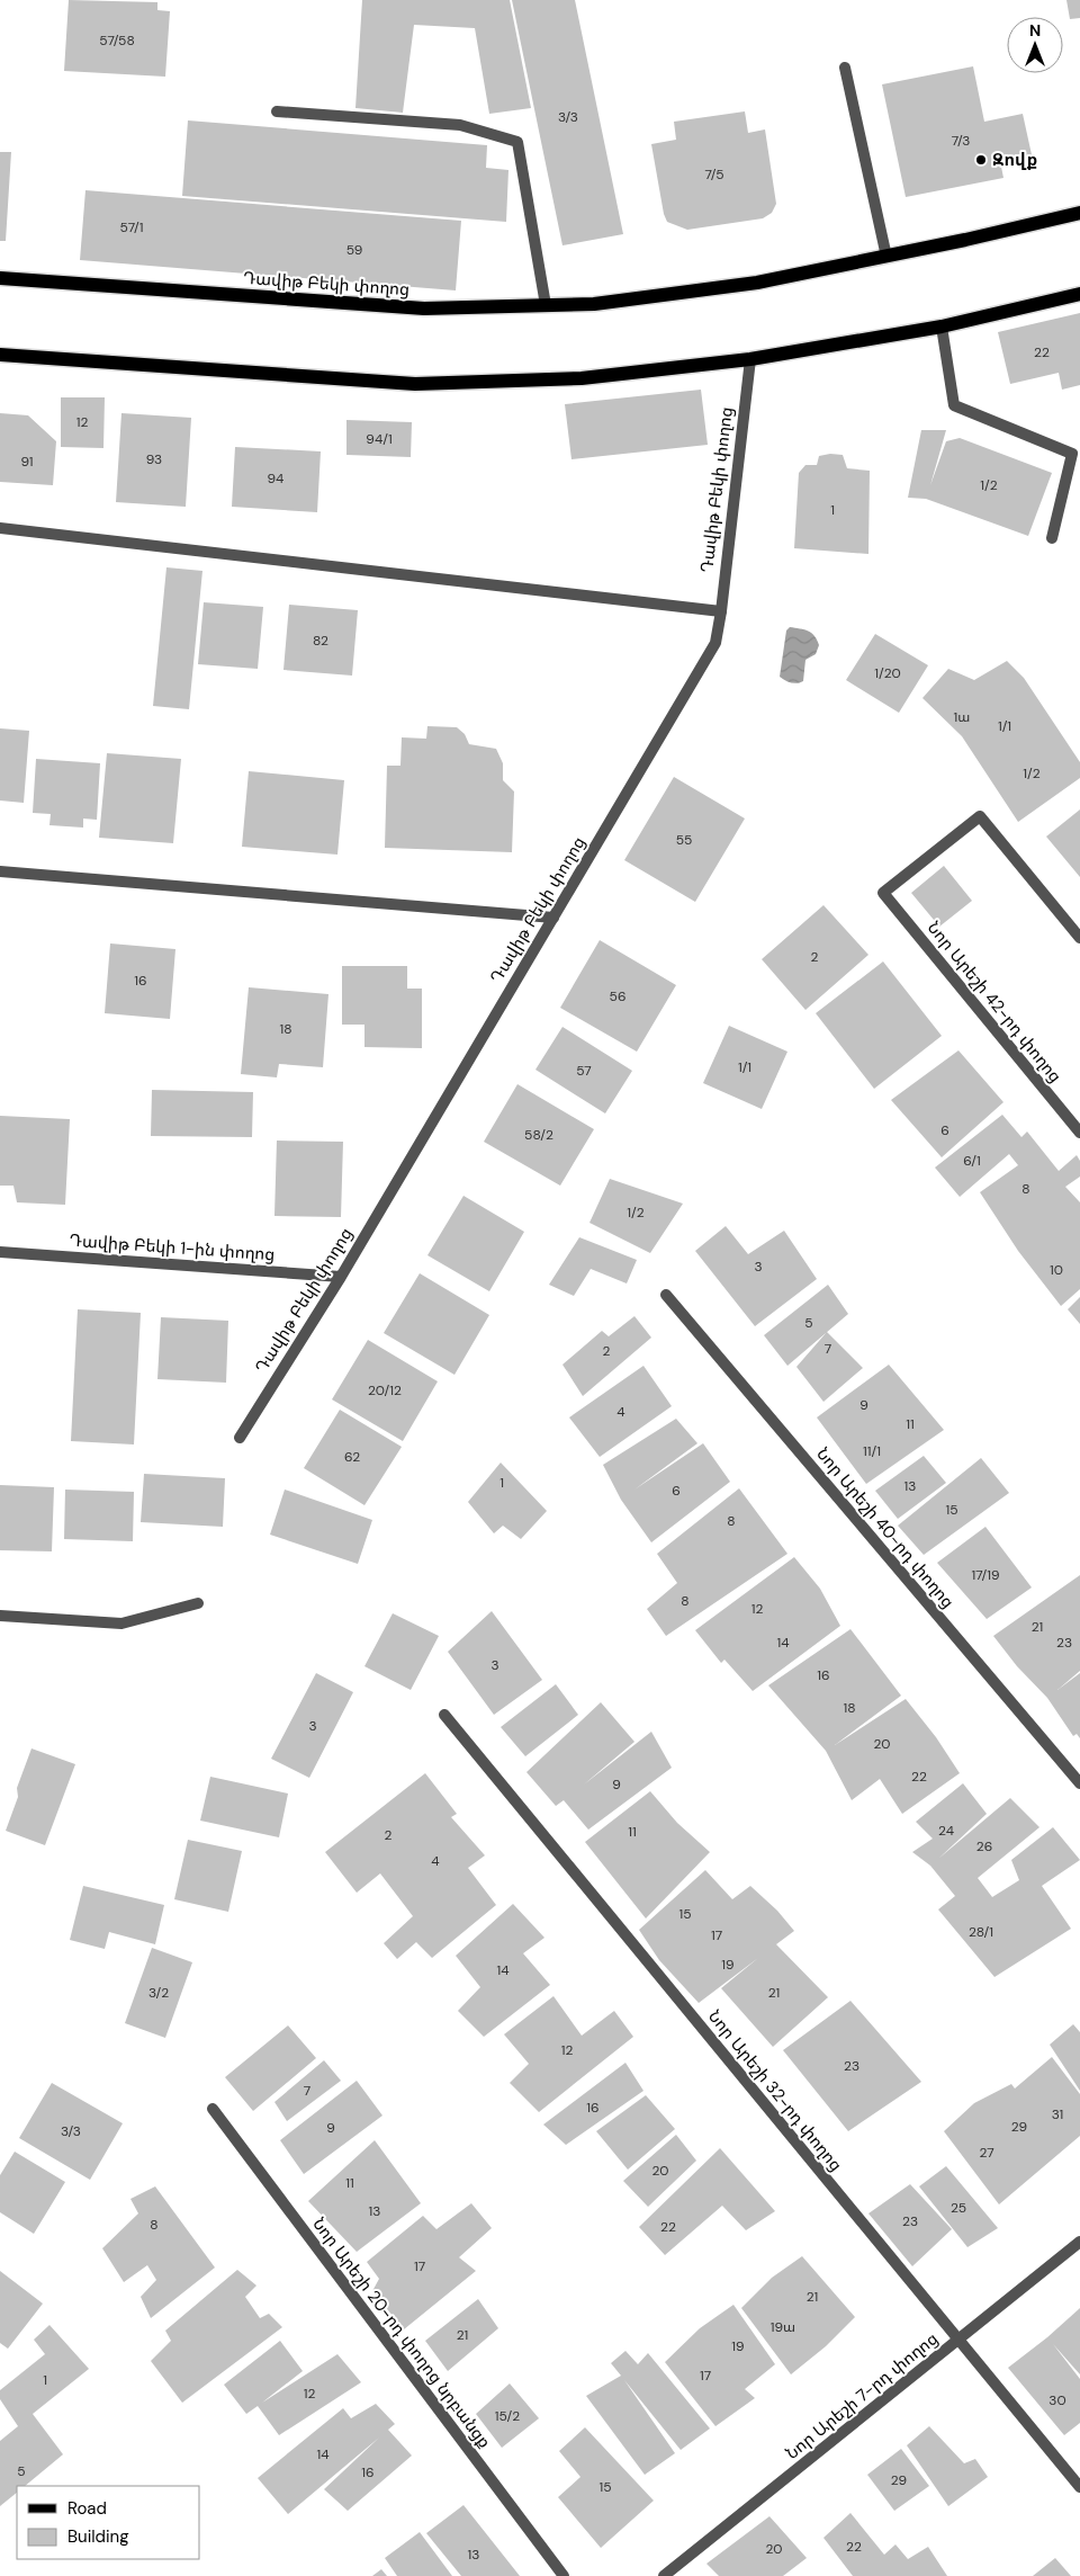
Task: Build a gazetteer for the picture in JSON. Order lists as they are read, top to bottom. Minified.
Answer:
{"streets":{"main road":["Դավիթ Բեկի փողոց"],"street":["Նոր Արեշի 42-րդ փողոց","Դավիթ Բեկի 1-ին փողոց","Նոր Արեշի 40-րդ փողոց","Նոր Արեշի 32-րդ փողոց","Նոր Արեշի 20-րդ փողոց նրբանցք","Նոր Արեշի 7-րդ փողոց"]},"crossings":[["Դավիթ Բեկի փողոց","Դավիթ Բեկի 1-ին փողոց"],["Նոր Արեշի 32-րդ փողոց","Նոր Արեշի 7-րդ փողոց"]],"places":["Զովք"],"house_numbers":["57/58","3/3","7/3","7/5","57/1","59","22","12","94/1","93","91","94","1/2","1","82","1/20","1ա","1/1","1/2","55","2","16","56","18","1/1","57","6","58/2","6/1","8","1/2","3","10","5","7","2","20/12","9","4","11","11/1","62","1","13","6","15","8","17/19","8","12","21","14","23","3","16","18","3","20","22","9","24","11","2","26","4","15","28/1","17","19","14","3/2","21","12","23","7","16","31","29","9","3/3","27","20","11","25","13","23","8","22","17","21","19ա","21","19","17","1","12","30","15/2","14","5","16","29","15","22","20","13"],"legend":["Road","Building"],"north":"top"}
